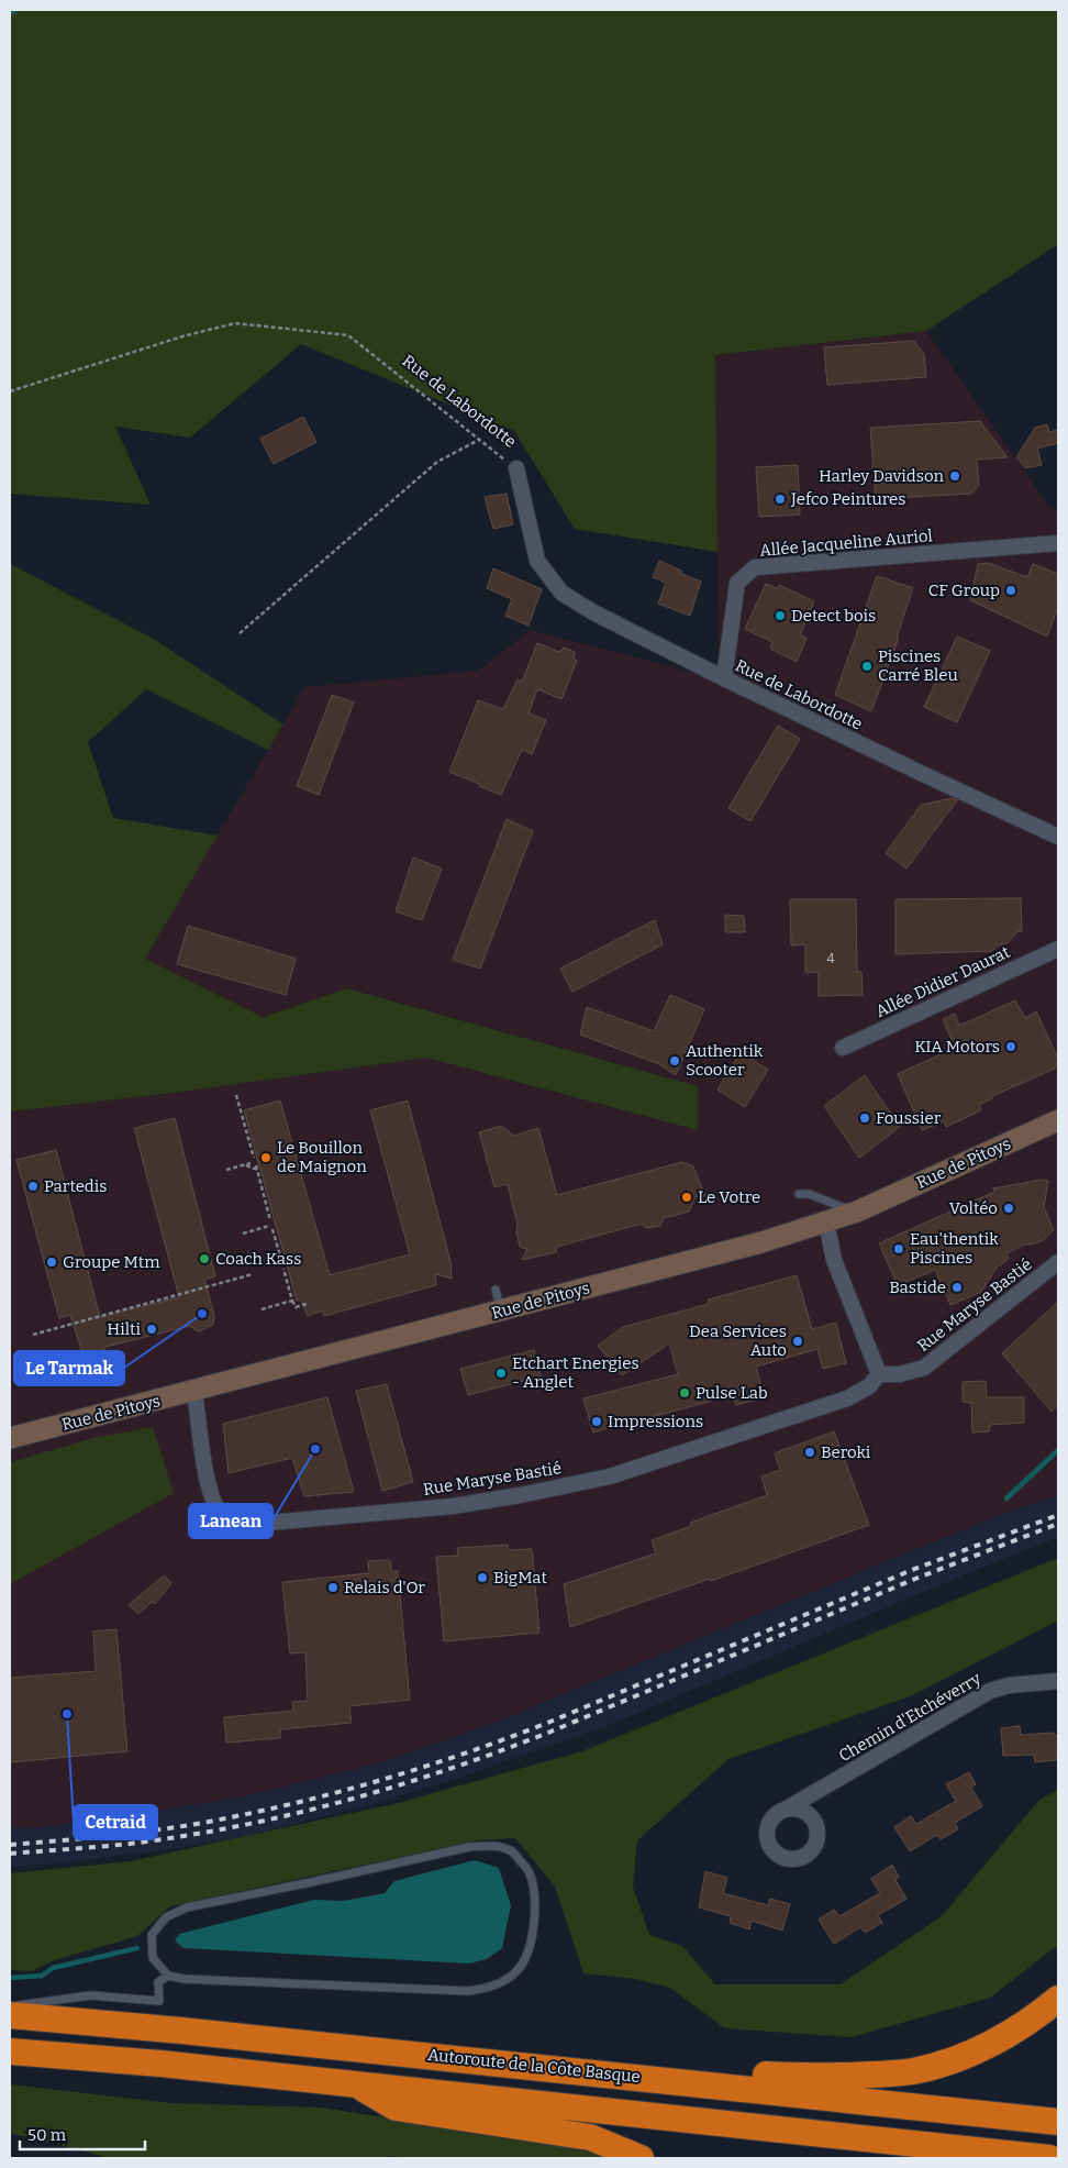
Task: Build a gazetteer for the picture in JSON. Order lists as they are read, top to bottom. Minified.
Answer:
{"streets":{"highway":["Autoroute de la Côte Basque"],"street":["Rue de Labordotte","Allée Jacqueline Auriol","Allée Didier Daurat","Rue de Pitoys","Rue Maryse Bastié","Chemin d'Etchéverry"]},"crossings":[["Rue de Labordotte","Allée Jacqueline Auriol"],["Rue de Pitoys","Rue Maryse Bastié"]],"places":["Harley Davidson","Jefco Peintures","CF Group","Detect bois","Piscines Carré Bleu","KIA Motors","Authentik Scooter","Foussier","Le Bouillon de Maignon","Partedis","Le Votre","Voltéo","Eau'thentik Piscines","Coach Kass","Groupe Mtm","Bastide","Le Tarmak","Hilti","Dea Services Auto","Etchart Energies - Anglet","Pulse Lab","Impressions","Lanean","Beroki","BigMat","Relais d'Or","Cetraid"],"house_numbers":["4"],"scale_bar":"50 m"}
